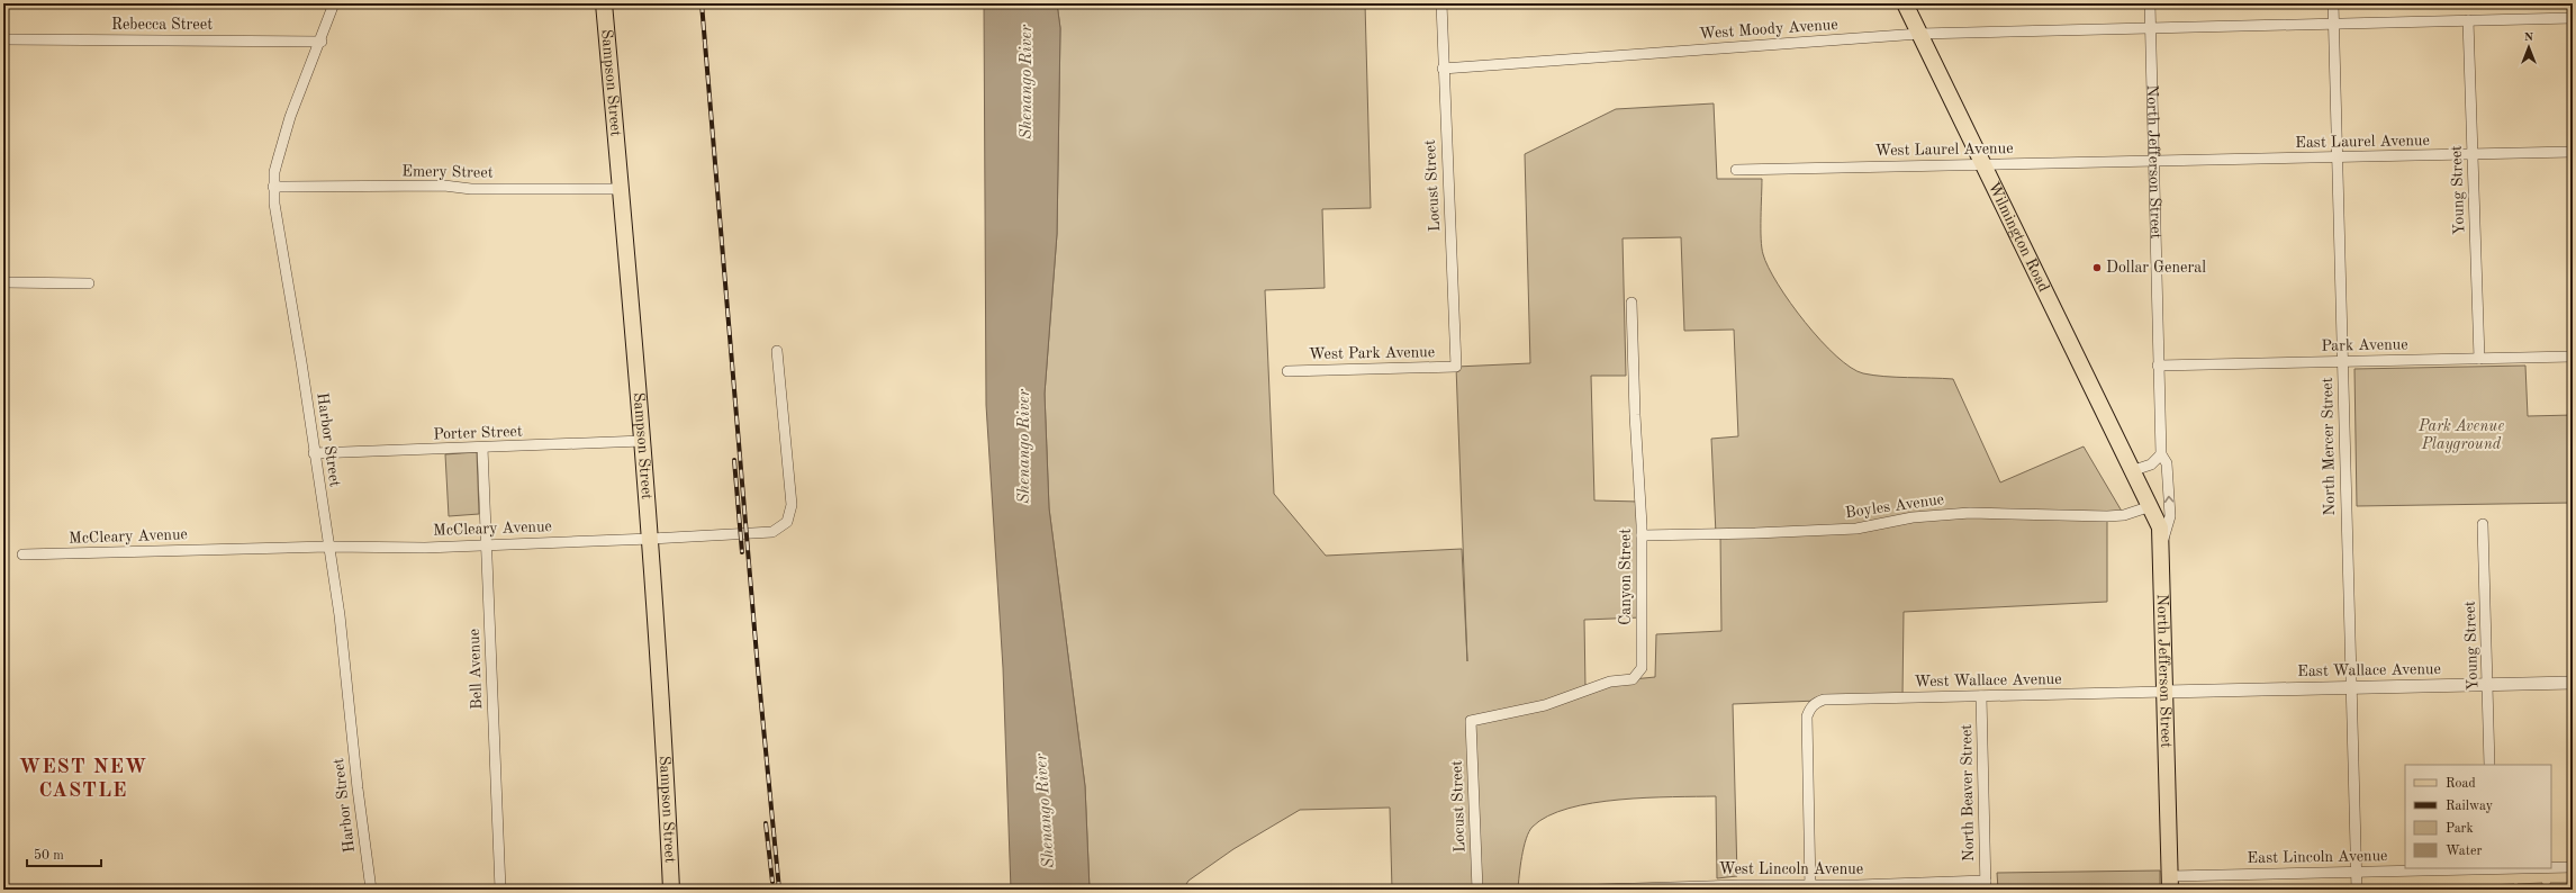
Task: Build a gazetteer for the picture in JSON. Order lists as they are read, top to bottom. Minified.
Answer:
{"streets":{"main road":["Sampson Street","North Jefferson Street","Wilmington Road"],"street":["Rebecca Street","West Moody Avenue","East Laurel Avenue","West Laurel Avenue","Emery Street","Locust Street","Young Street","Park Avenue","West Park Avenue","Porter Street","Harbor Street","North Mercer Street","Boyles Avenue","McCleary Avenue","Canyon Street","Bell Avenue","East Wallace Avenue","West Wallace Avenue","North Beaver Street","East Lincoln Avenue","West Lincoln Avenue"]},"crossings":[["Rebecca Street","Harbor Street"],["West Moody Avenue","North Jefferson Street"],["West Moody Avenue","Locust Street"],["West Moody Avenue","Young Street"],["West Moody Avenue","Wilmington Road"],["West Moody Avenue","North Mercer Street"],["Sampson Street","Emery Street"],["Sampson Street","Porter Street"],["Sampson Street","McCleary Avenue"],["East Laurel Avenue","West Laurel Avenue"],["East Laurel Avenue","North Jefferson Street"],["East Laurel Avenue","Young Street"],["East Laurel Avenue","North Mercer Street"],["West Laurel Avenue","North Jefferson Street"],["West Laurel Avenue","Wilmington Road"],["North Jefferson Street","Wilmington Road"],["North Jefferson Street","Park Avenue"],["North Jefferson Street","East Wallace Avenue"],["North Jefferson Street","West Wallace Avenue"],["North Jefferson Street","East Lincoln Avenue"],["Emery Street","Harbor Street"],["Locust Street","West Park Avenue"],["Locust Street","Canyon Street"],["Young Street","Park Avenue"],["Young Street","East Wallace Avenue"],["Wilmington Road","Boyles Avenue"],["Park Avenue","North Mercer Street"],["Porter Street","Harbor Street"],["Porter Street","Bell Avenue"],["Harbor Street","McCleary Avenue"],["North Mercer Street","East Wallace Avenue"],["North Mercer Street","East Lincoln Avenue"],["Boyles Avenue","Canyon Street"],["McCleary Avenue","Bell Avenue"],["East Wallace Avenue","West Wallace Avenue"],["West Wallace Avenue","North Beaver Street"],["West Wallace Avenue","West Lincoln Avenue"],["North Beaver Street","West Lincoln Avenue"]],"districts":["WEST NEW CASTLE"],"water":["Shenango River"],"parks":["Park Avenue Playground"],"places":["Dollar General"],"legend":["Road","Railway","Park","Water"],"scale_bar":"50 m","north":"top"}
